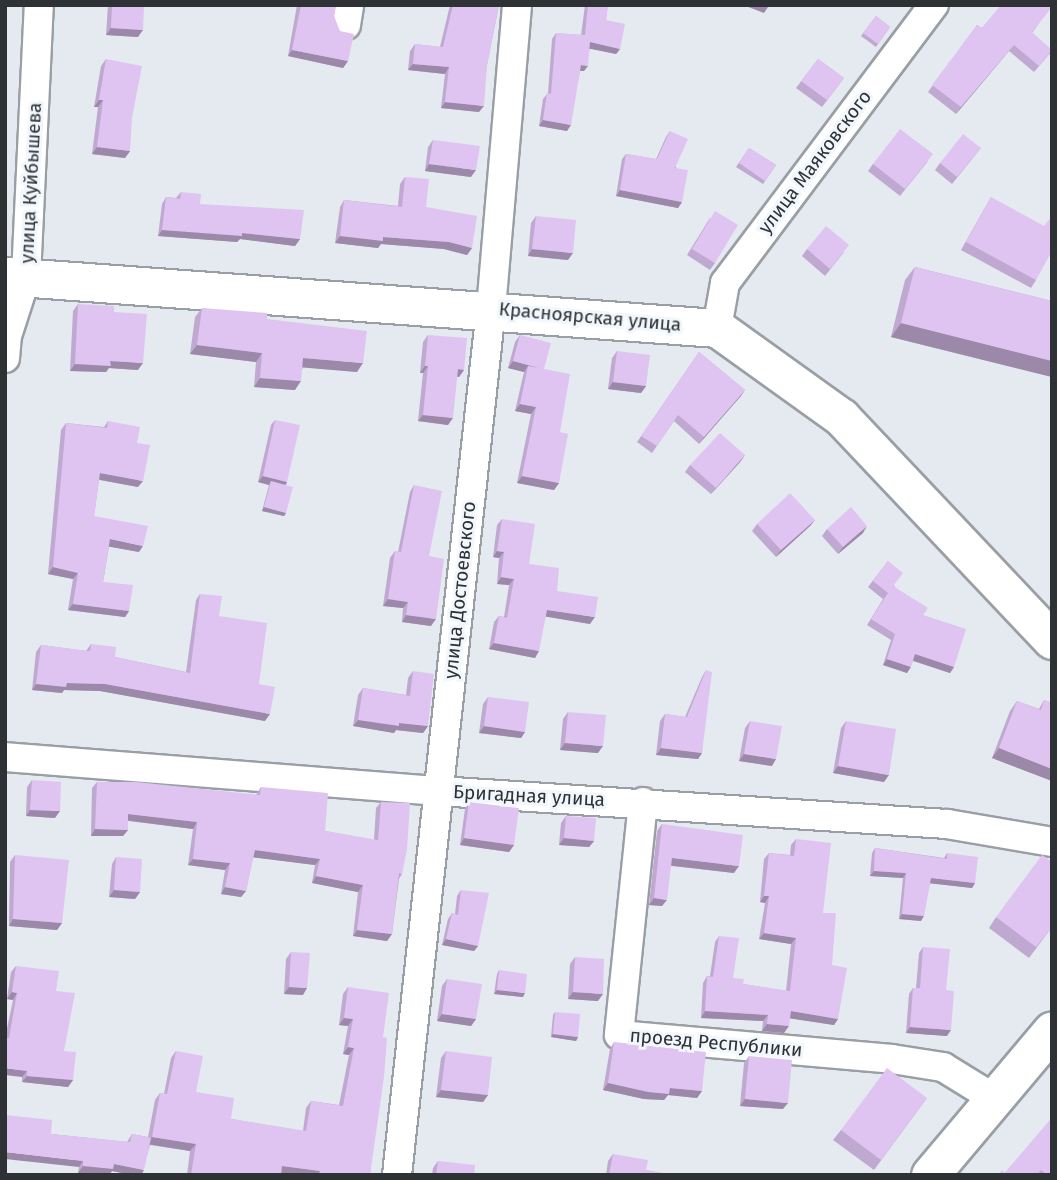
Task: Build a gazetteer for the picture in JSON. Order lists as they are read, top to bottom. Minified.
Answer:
{"streets":{"main road":["Красноярская улица"],"street":["улица Маяковского","улица Куйбышева","улица Достоевского","Бригадная улица","проезд Республики"]},"crossings":[["улица Маяковского","Красноярская улица"],["улица Куйбышева","Красноярская улица"],["Красноярская улица","улица Достоевского"],["улица Достоевского","Бригадная улица"],["Бригадная улица","проезд Республики"]]}
